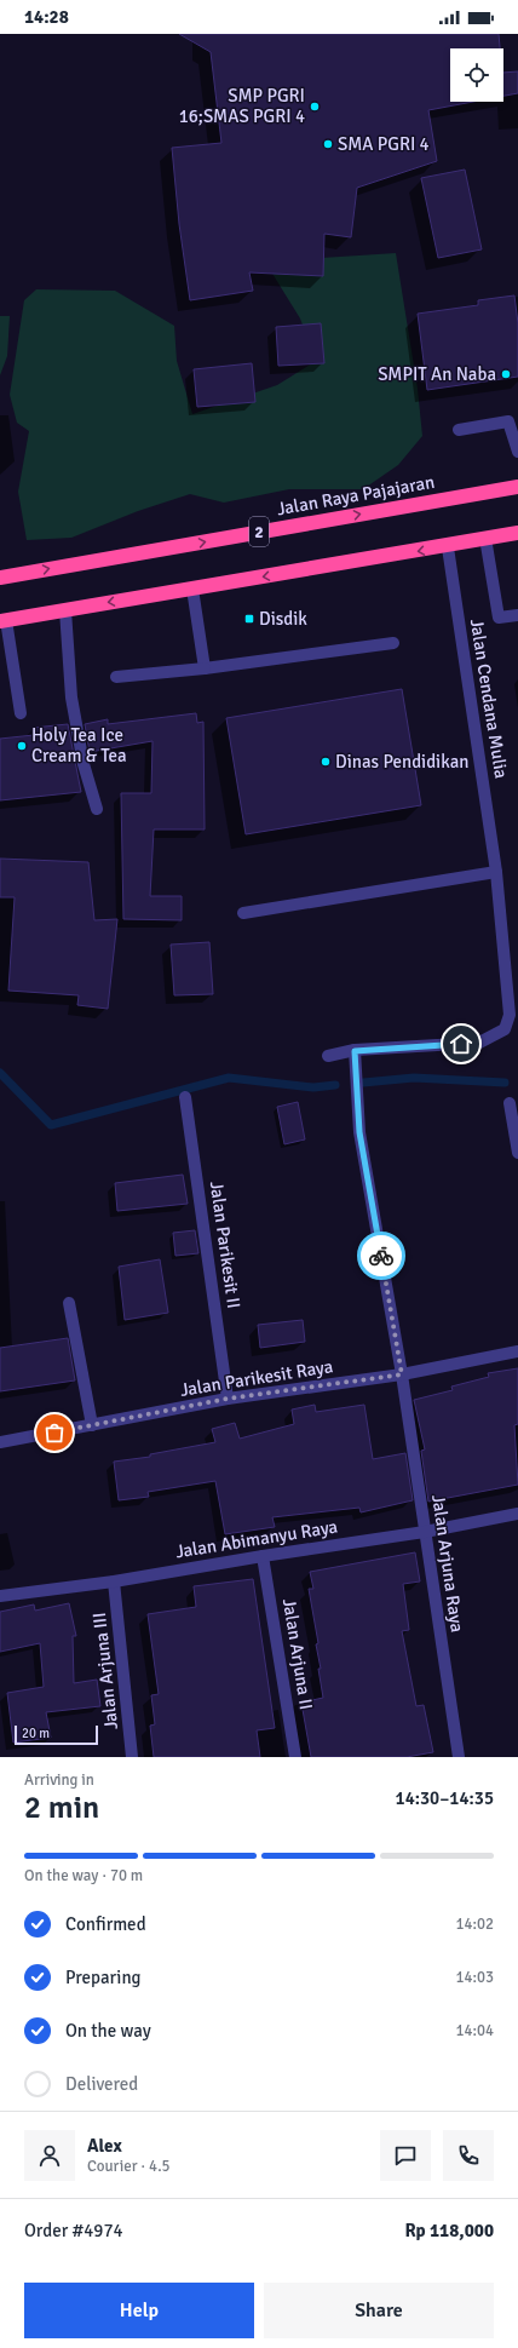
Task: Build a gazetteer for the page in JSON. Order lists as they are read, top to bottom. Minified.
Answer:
{"streets":{"highway":["Jalan Raya Pajajaran","2"],"street":["Jalan Cendana Mulia","Jalan Parikesit II","Jalan Parikesit Raya","Jalan Abimanyu Raya","Jalan Arjuna Raya","Jalan Arjuna II","Jalan Arjuna III"]},"crossings":[["Jalan Cendana Mulia","Jalan Arjuna Raya"],["Jalan Parikesit II","Jalan Parikesit Raya"],["Jalan Parikesit Raya","Jalan Arjuna Raya"],["Jalan Abimanyu Raya","Jalan Arjuna Raya"],["Jalan Abimanyu Raya","Jalan Arjuna II"],["Jalan Abimanyu Raya","Jalan Arjuna III"]],"places":{"other":["SMP PGRI 16;SMAS PGRI 4","SMA PGRI 4","SMPIT An Naba","Holy Tea Ice Cream & Tea","Dinas Pendidikan"],"transit":["Disdik"]},"scale_bar":"20 m","page":{"status":"14:28","scale":"20 m","heading":["2 min","Arriving in","14:30–14:35"],"panel":["Alex","Courier · 4.5","Order #4974","Rp 118,000"],"bar":"On the way · 70 m","list":[["Confirmed","14:02"],["Preparing","14:03"],["On the way","14:04"],"Delivered"],"buttons":["Help","Share"]}}
